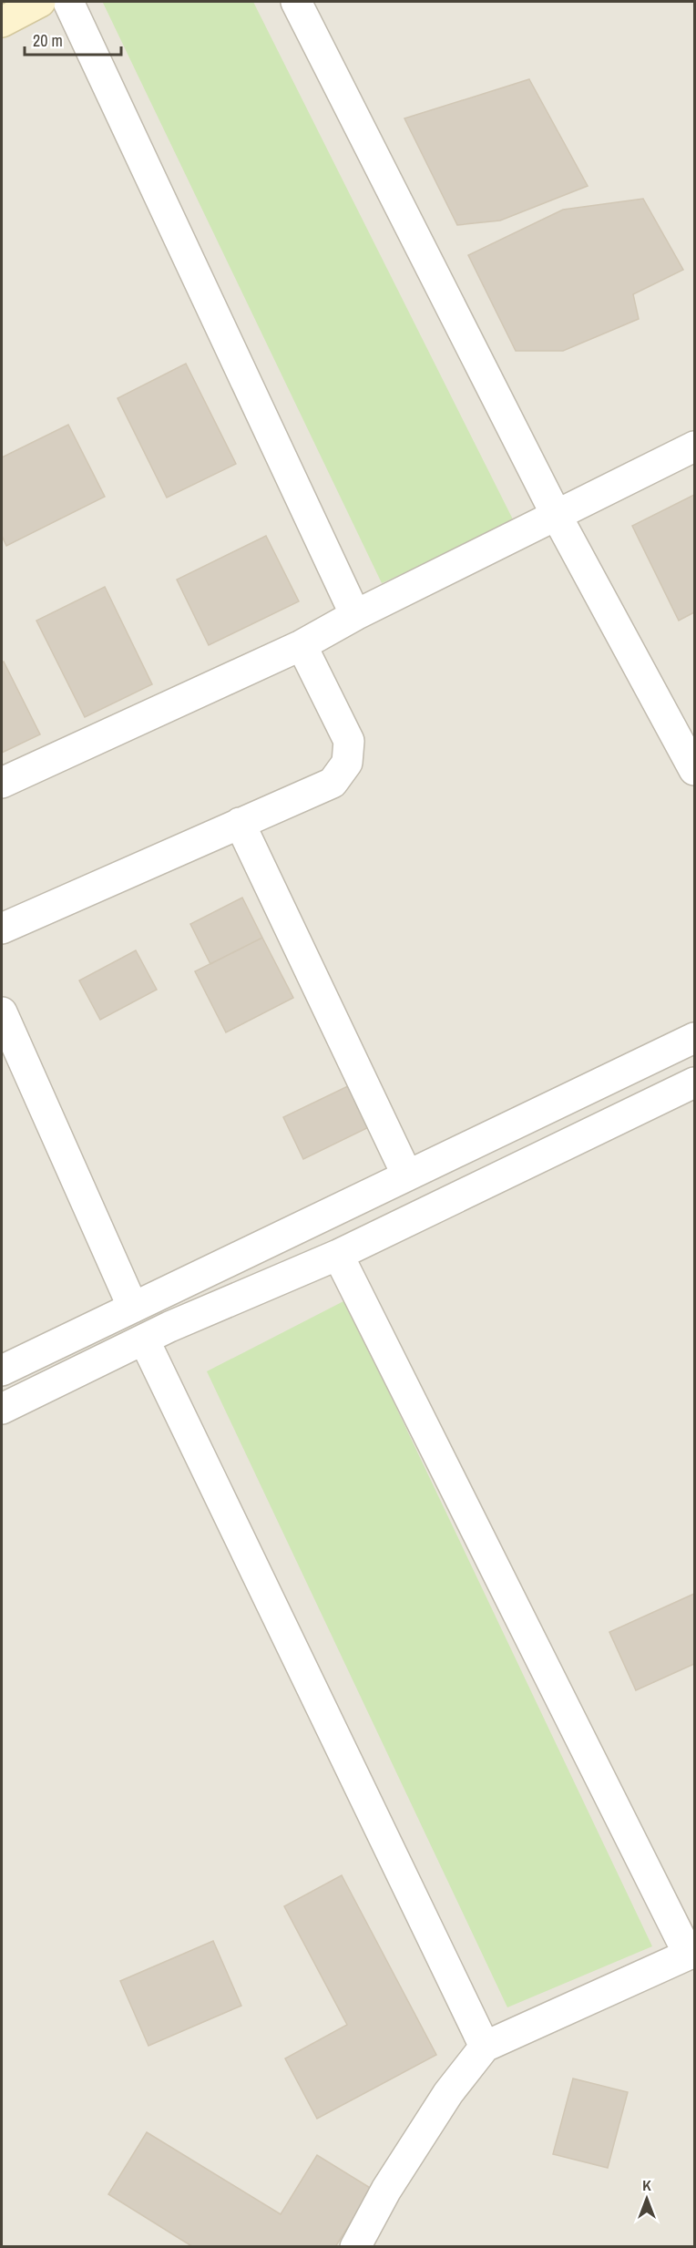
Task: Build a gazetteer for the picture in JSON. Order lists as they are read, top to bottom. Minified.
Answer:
{"scale_bar":"20 m","north":"top"}
